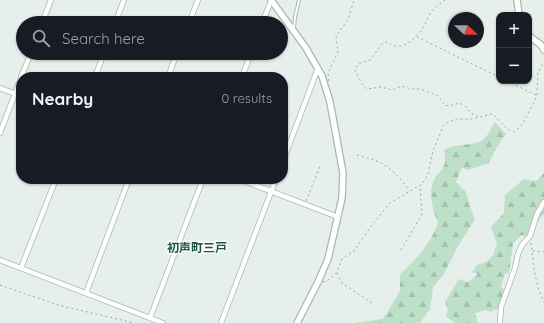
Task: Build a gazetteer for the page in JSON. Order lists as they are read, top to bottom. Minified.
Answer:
{"districts":["初声町三戸"],"north":"right","page":{"map_buttons":["+","−"],"search":"Search here","heading":["Nearby","0 results"]}}
